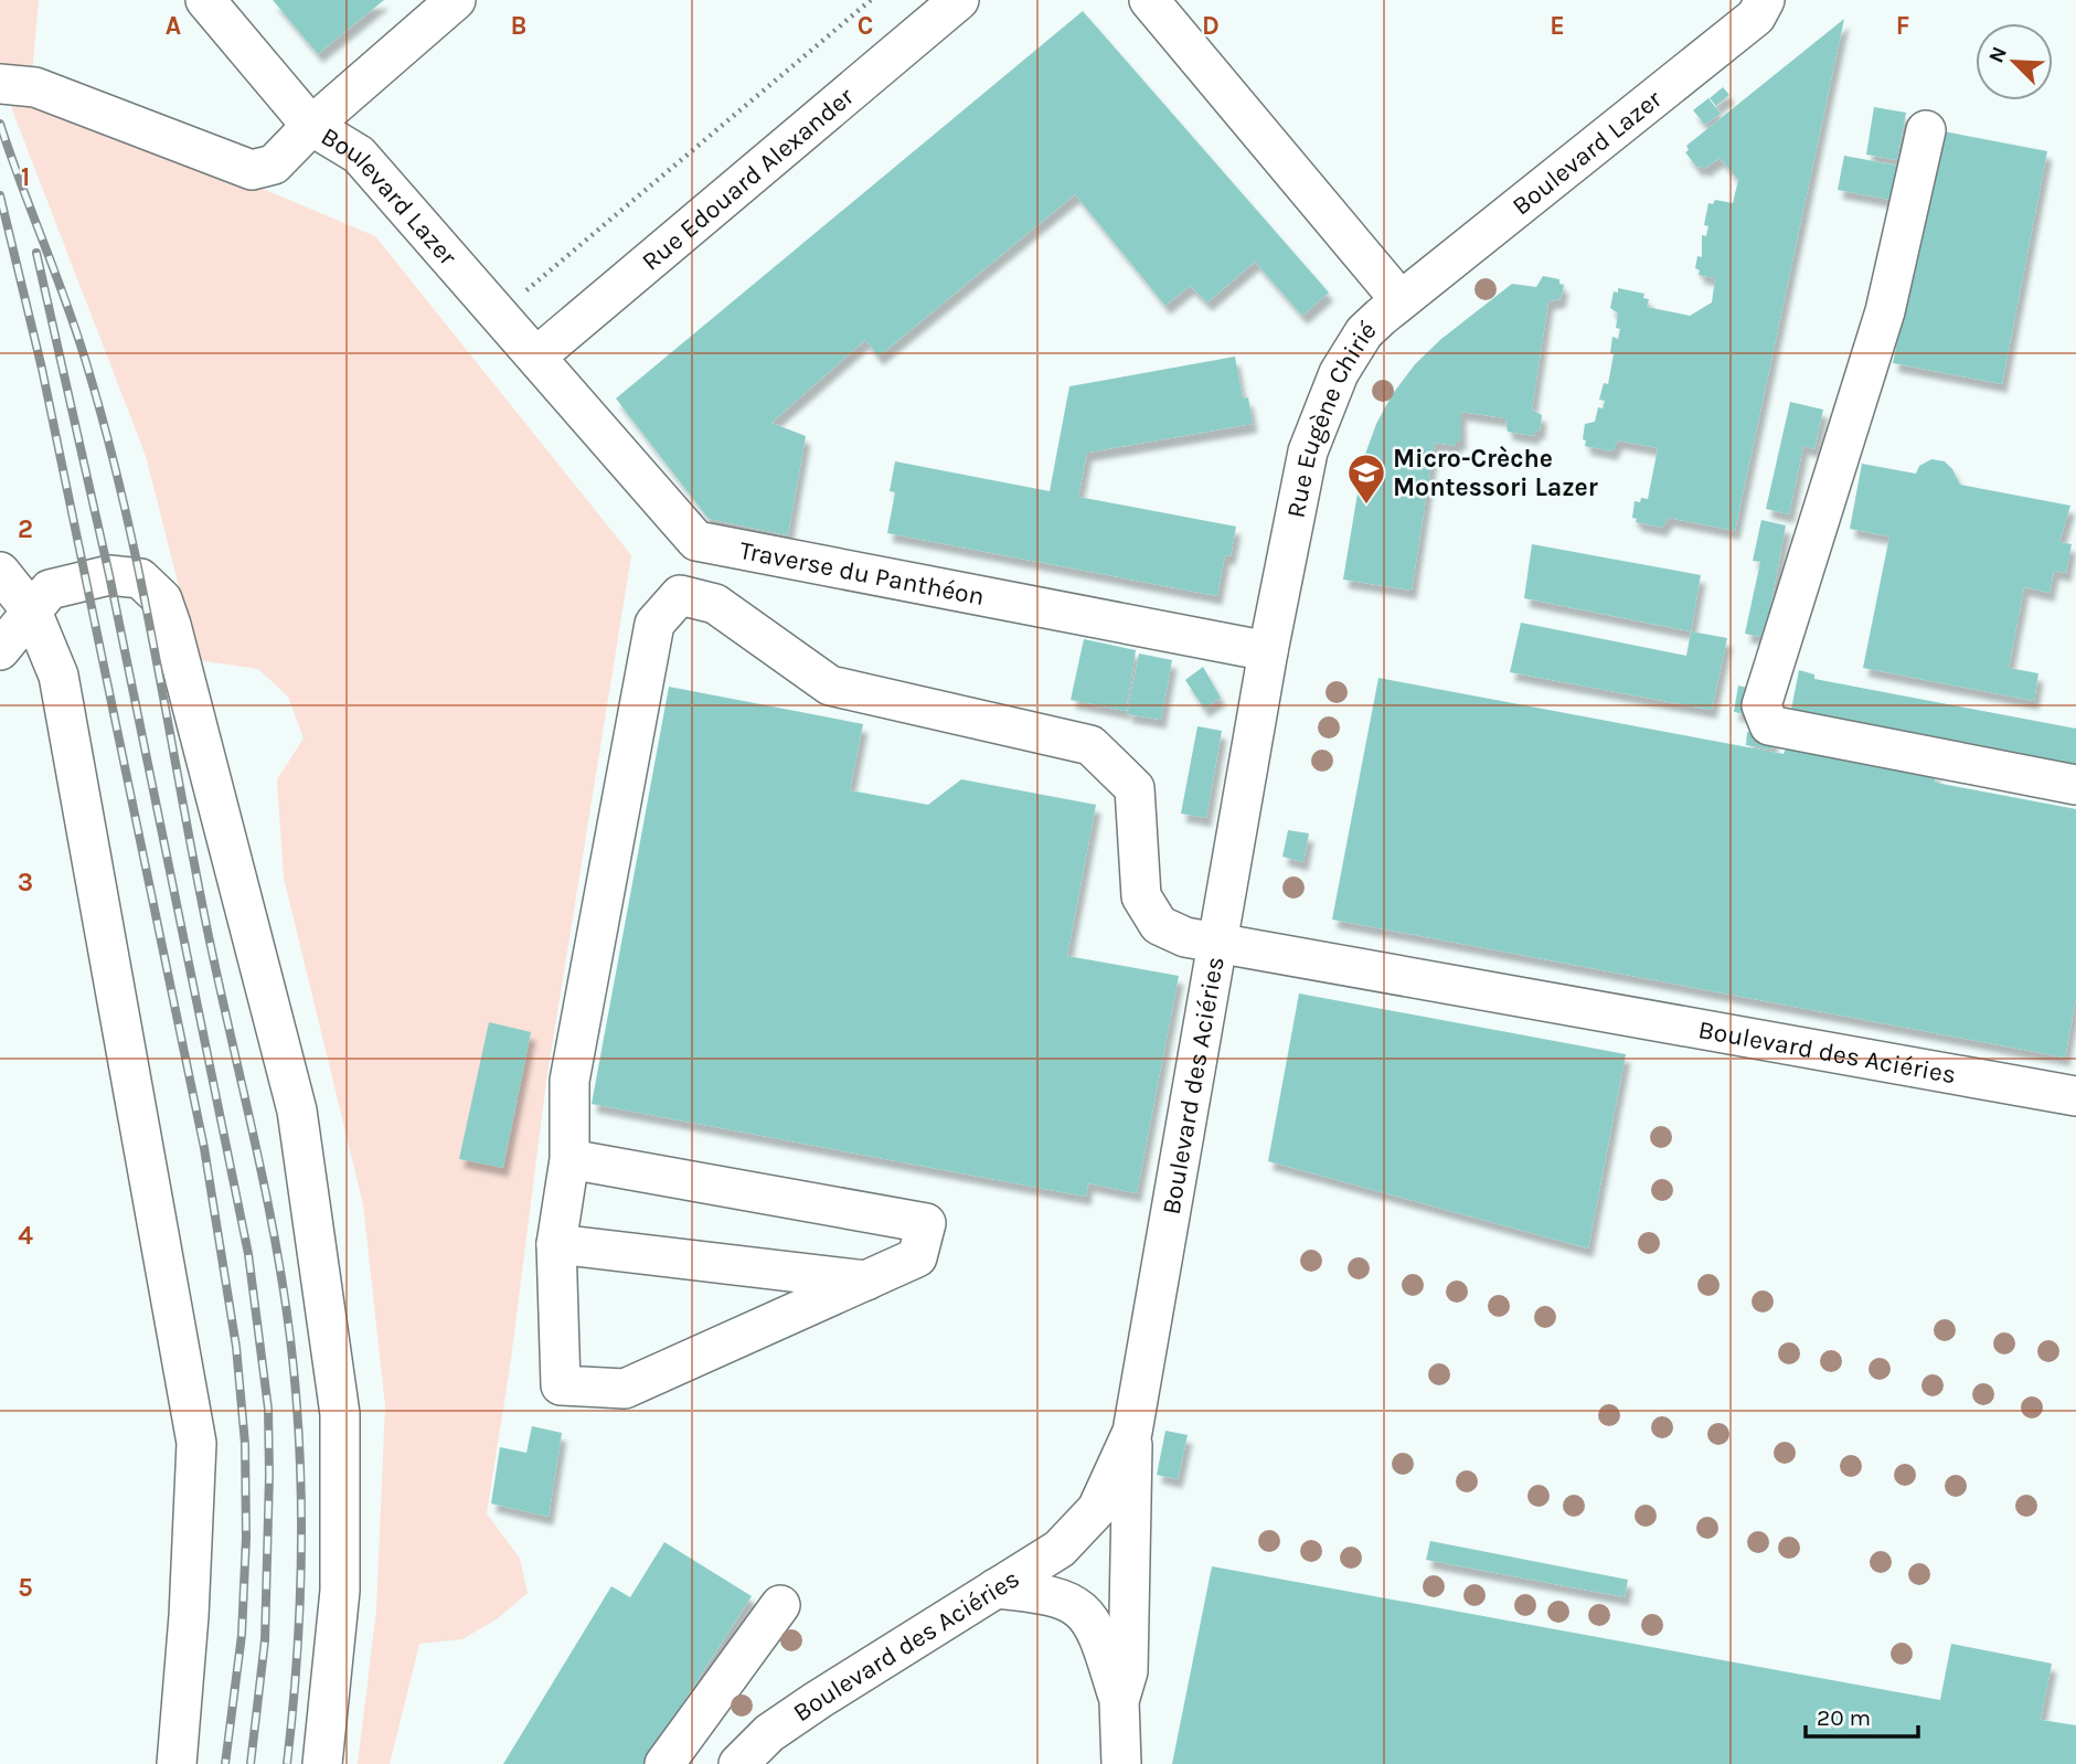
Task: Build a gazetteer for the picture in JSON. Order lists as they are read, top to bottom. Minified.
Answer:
{"streets":{"street":["Boulevard Lazer","Rue Edouard Alexander","Rue Eugène Chirié","Traverse du Panthéon","Boulevard des Aciéries"]},"crossings":[["Boulevard Lazer","Rue Edouard Alexander"],["Boulevard Lazer","Rue Eugène Chirié"],["Boulevard Lazer","Traverse du Panthéon"],["Rue Edouard Alexander","Traverse du Panthéon"],["Rue Eugène Chirié","Traverse du Panthéon"],["Rue Eugène Chirié","Boulevard des Aciéries"]],"places":{"school or university":["Micro-Crèche Montessori Lazer"]},"scale_bar":"20 m","north":"top left","grid":{"columns":["A","B","C","D","E","F"],"rows":["1","2","3","4","5"]}}
